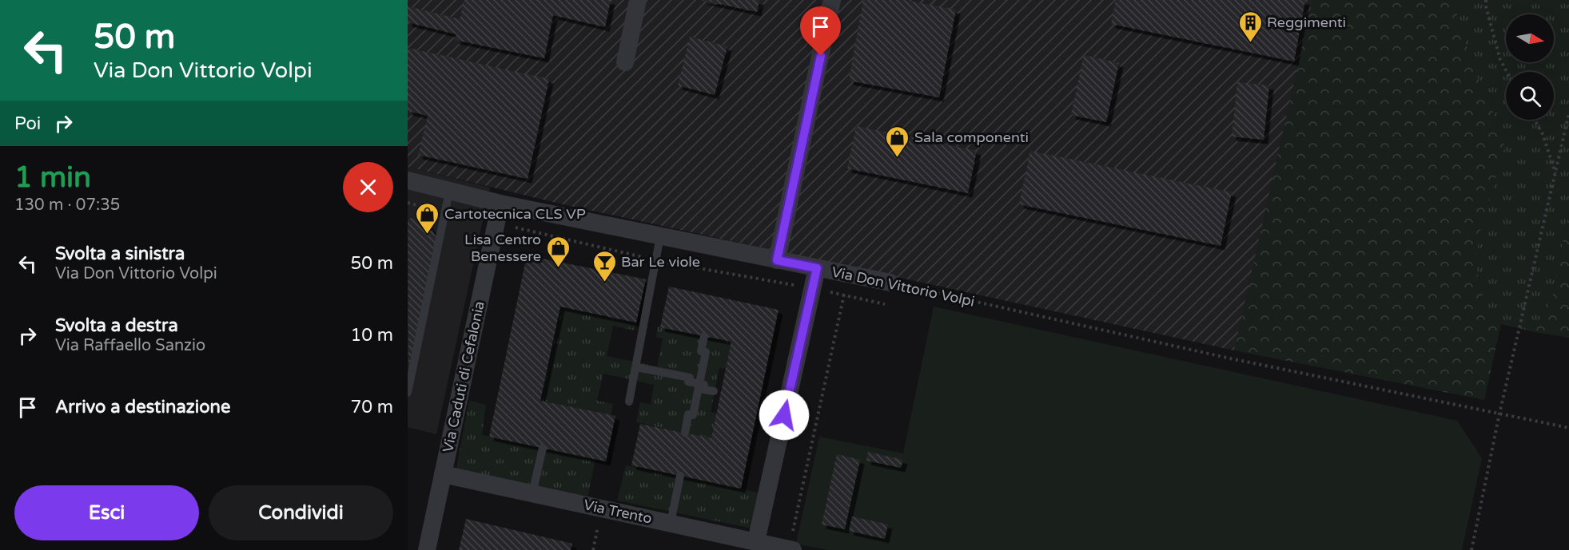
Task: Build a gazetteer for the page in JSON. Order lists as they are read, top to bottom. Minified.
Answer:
{"streets":{"street":["Via Don Vittorio Volpi","Via Caduti di Cefalonia","Via Trento"]},"crossings":[["Via Don Vittorio Volpi","Via Caduti di Cefalonia"],["Via Caduti di Cefalonia","Via Trento"]],"places":{"building":["Reggimenti"],"shop":["Sala componenti","Cartotecnica CLS VP","Lisa Centro Benessere"],"bar":["Bar Le viole"]},"north":"right","page":{"turn":["50 m","Via Don Vittorio Volpi"],"then":"Poi","heading":["1 min","130 m · 07:35"],"list":[{"name":"Svolta a sinistra","note":"Via Don Vittorio Volpi","value":"50 m"},{"name":"Svolta a destra","note":"Via Raffaello Sanzio","value":"10 m"},{"name":"Arrivo a destinazione","value":"70 m"}],"buttons":["Esci","Condividi"]}}
